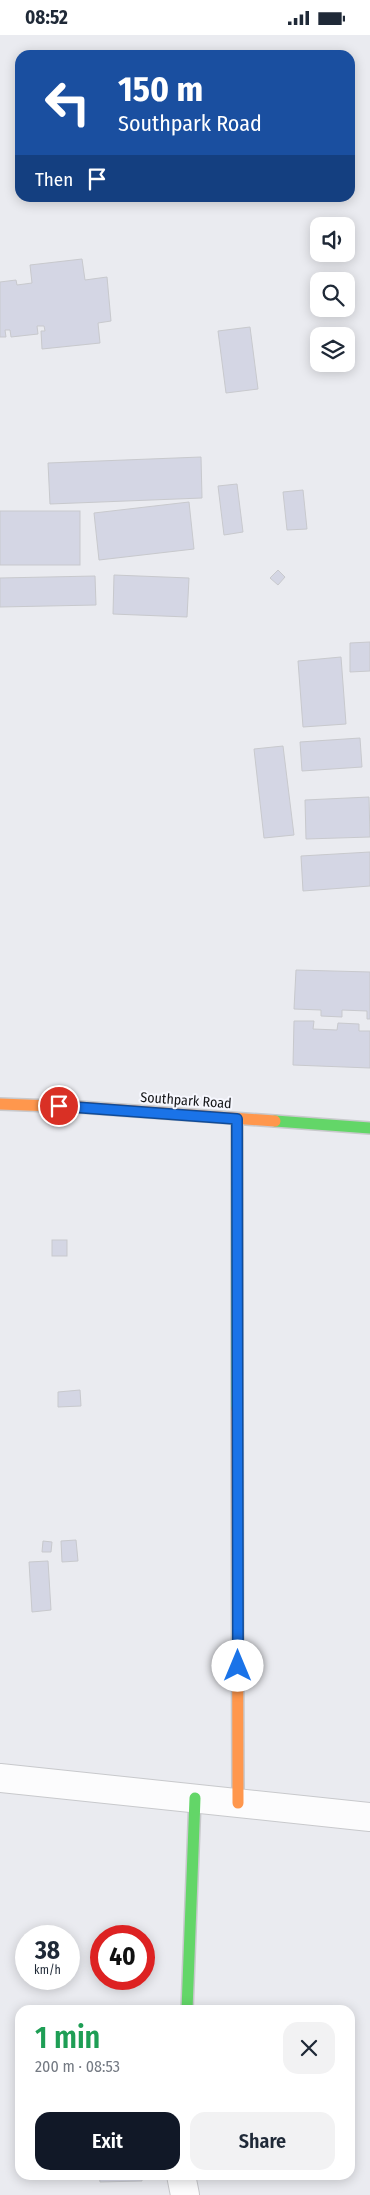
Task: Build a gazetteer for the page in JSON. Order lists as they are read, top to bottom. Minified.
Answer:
{"streets":{"street":["Southpark Road"]},"page":{"status":"08:52","turn":["150 m","Southpark Road"],"then":"Then","speed":"38 km/h","limit":"40","heading":["1 min","200 m · 08:53"],"buttons":["Exit","Share"]}}
